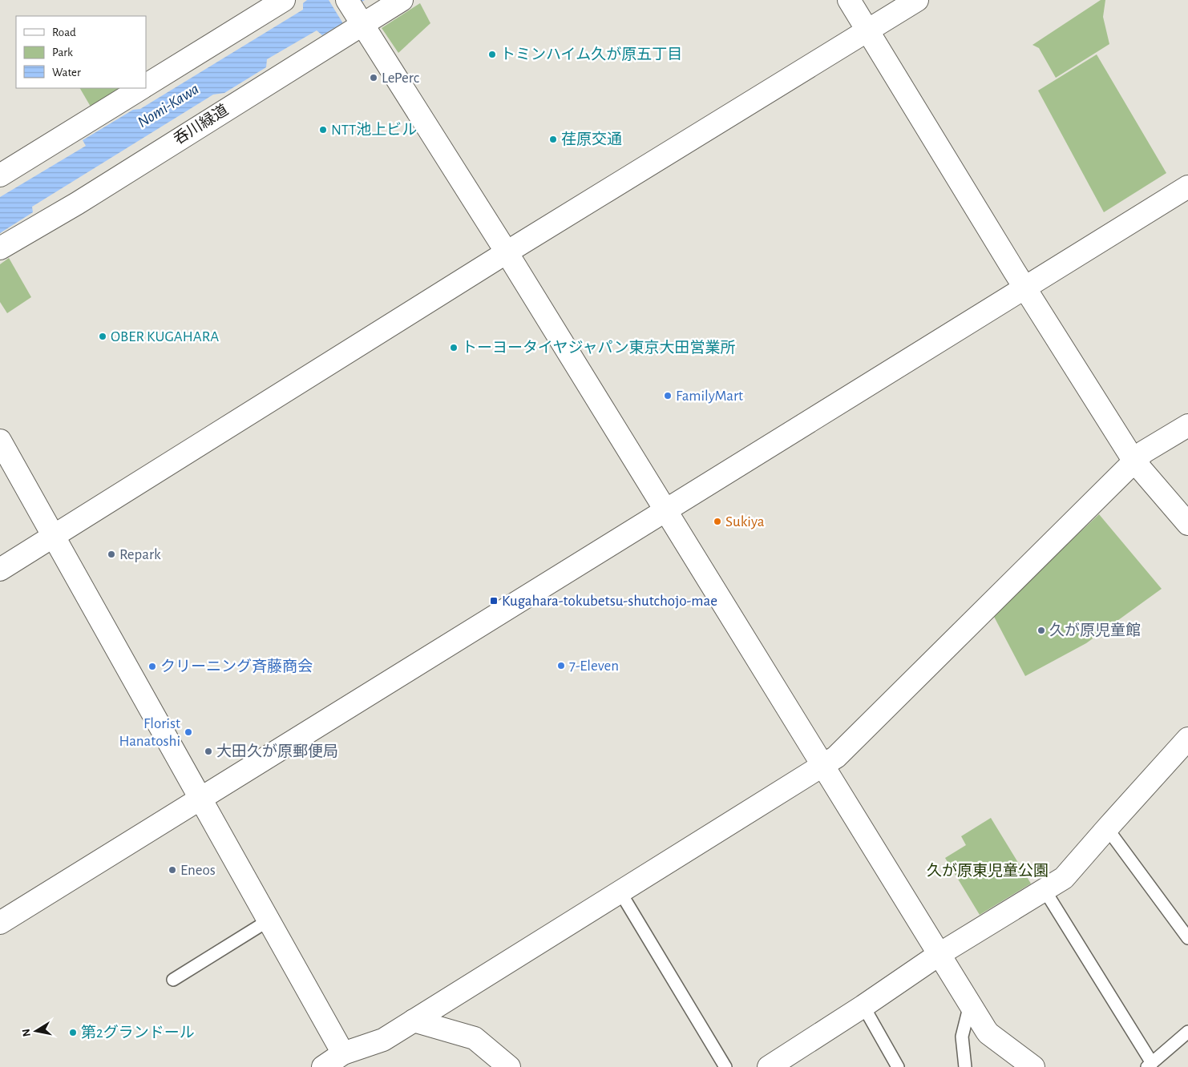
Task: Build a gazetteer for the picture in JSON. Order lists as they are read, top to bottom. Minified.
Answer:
{"streets":{"street":["呑川緑道"]},"water":["Nomi-Kawa"],"parks":["久が原東児童公園"],"places":{"other":["トミンハイム久が原五丁目","LePerc","NTT池上ビル","荏原交通","OBER KUGAHARA","トーヨータイヤジャパン東京大田営業所","FamilyMart","Sukiya","Repark","久が原児童館","7-Eleven","クリーニング斉藤商会","Florist Hanatoshi","大田久が原郵便局","Eneos","第2グランドール"],"transit":["Kugahara-tokubetsu-shutchojo-mae"]},"legend":["Road","Park","Water"],"north":"left"}
